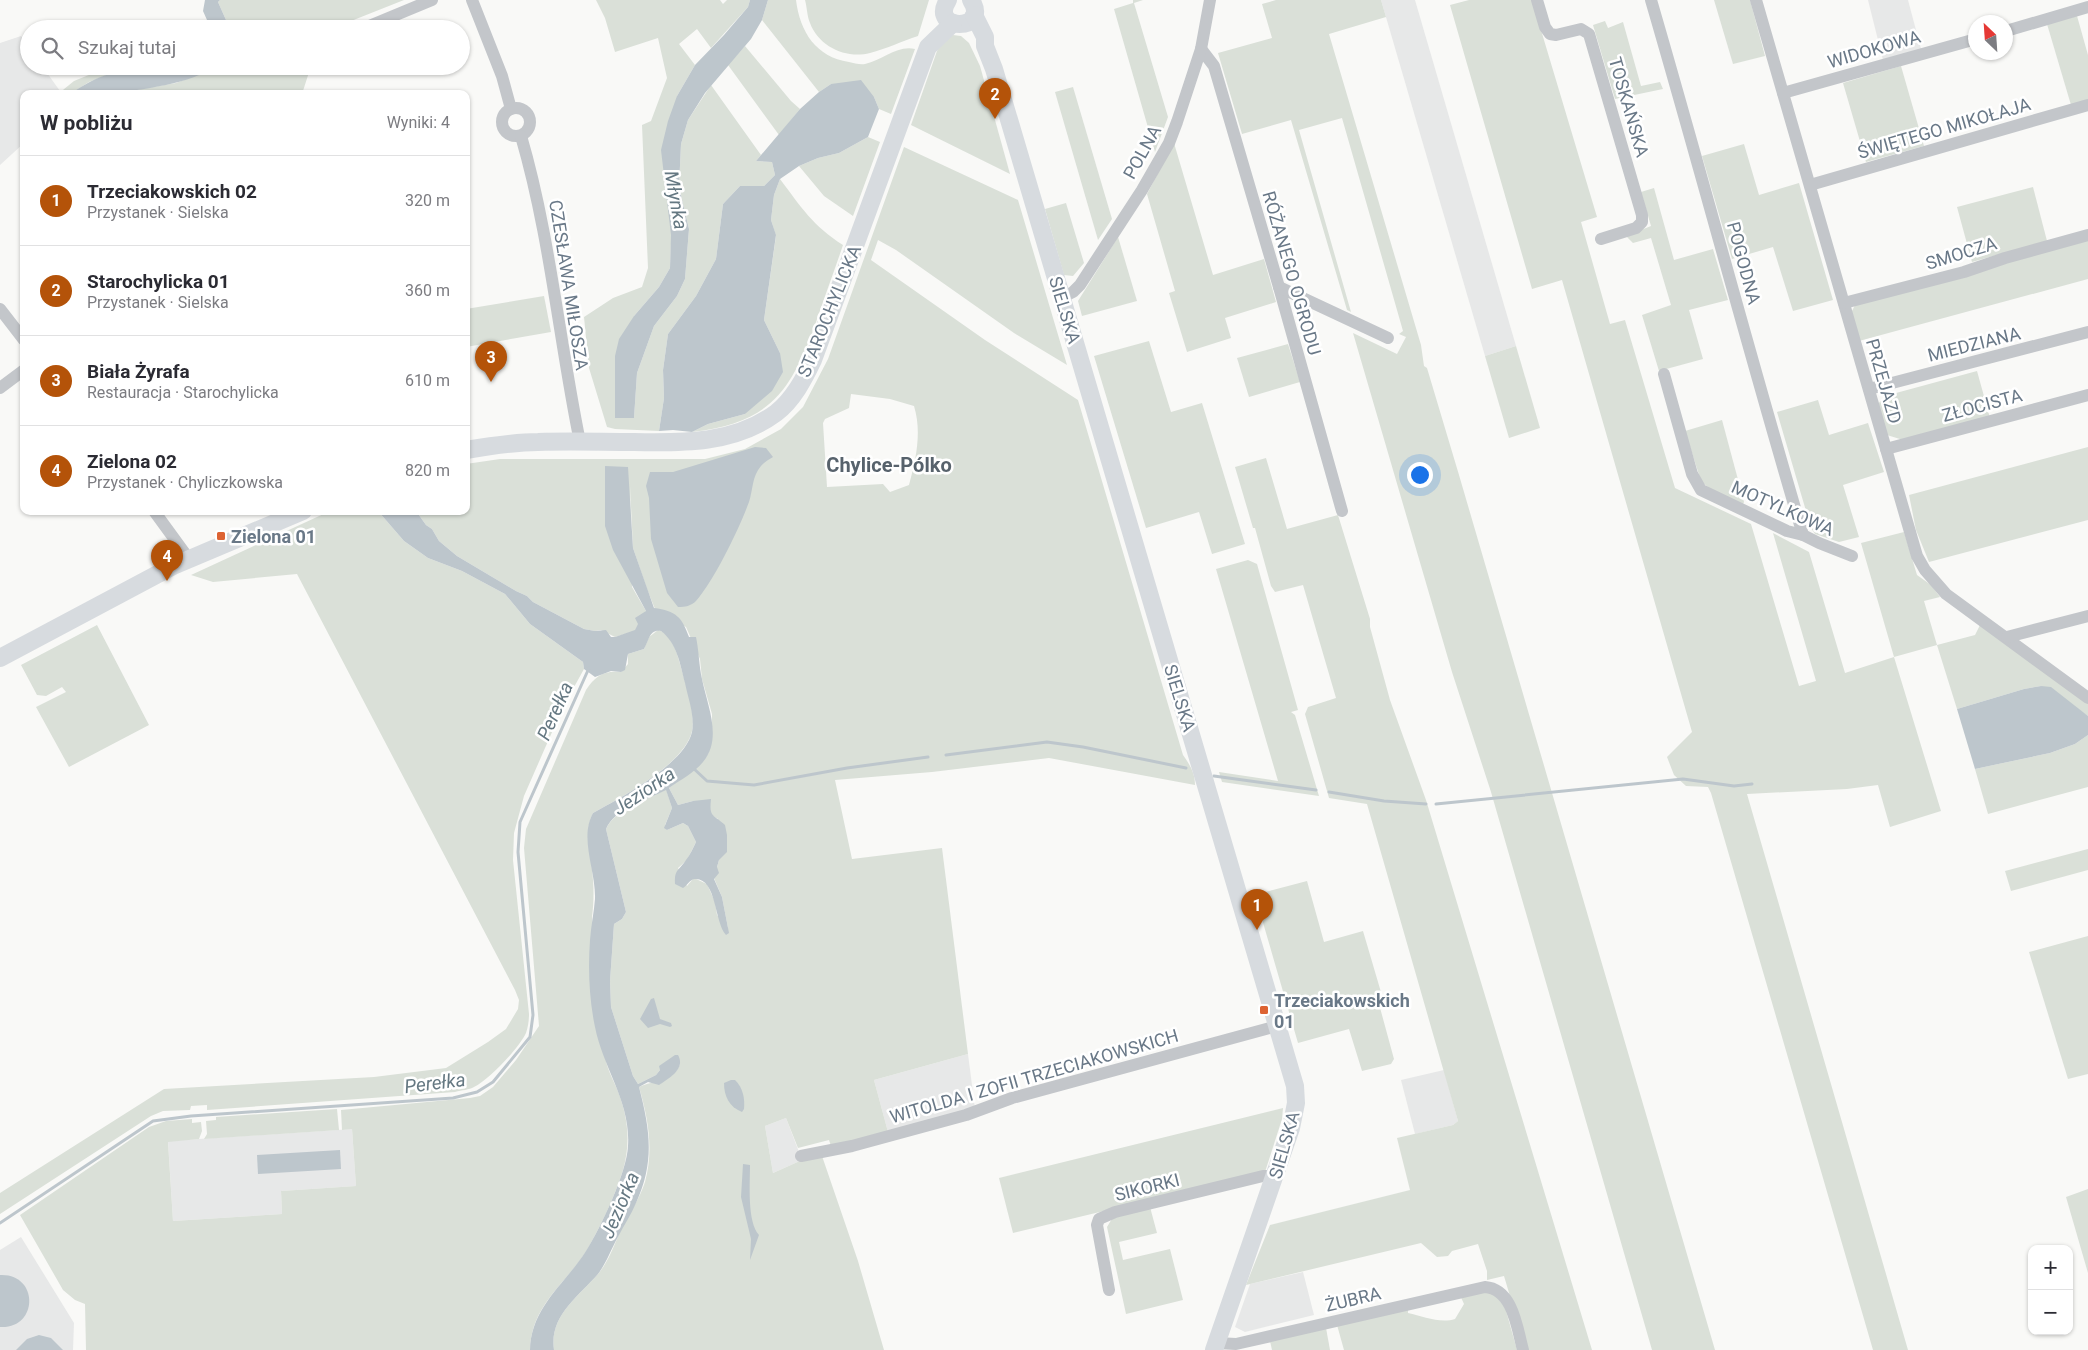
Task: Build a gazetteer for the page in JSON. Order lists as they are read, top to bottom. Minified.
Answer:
{"streets":{"street":["WIDOKOWA","TOSKAŃSKA","ŚWIĘTEGO MIKOŁAJA","POLNA","SMOCZA","POGODNA","RÓŻANEGO OGRODU","CZESŁAWA MIŁOSZA","SIELSKA","STAROCHYLICKA","MIEDZIANA","PRZEJAZD","ZŁOCISTA","MOTYLKOWA","WITOLDA I ZOFII TRZECIAKOWSKICH","SIKORKI","ŻUBRA"]},"crossings":[["WIDOKOWA","PRZEJAZD"],["ŚWIĘTEGO MIKOŁAJA","PRZEJAZD"],["POLNA","RÓŻANEGO OGRODU"],["POLNA","SIELSKA"],["SMOCZA","PRZEJAZD"],["POGODNA","MOTYLKOWA"],["CZESŁAWA MIŁOSZA","STAROCHYLICKA"],["SIELSKA","STAROCHYLICKA"],["SIELSKA","WITOLDA I ZOFII TRZECIAKOWSKICH"],["SIELSKA","SIKORKI"],["SIELSKA","ŻUBRA"],["MIEDZIANA","PRZEJAZD"],["PRZEJAZD","ZŁOCISTA"]],"districts":["Chylice-Pólko"],"water":["Młynka","Perełka","Jeziorka"],"places":{"transit":["Zielona 01","Trzeciakowskich 01"]},"north":"top left","page":{"search":"Szukaj tutaj","pins":["2","3","4","1"],"heading":["W pobliżu","Wyniki: 4"],"list":[{"mark":"1","name":"Trzeciakowskich 02","note":"Przystanek · Sielska","value":"320 m"},{"mark":"2","name":"Starochylicka 01","note":"Przystanek · Sielska","value":"360 m"},{"mark":"3","name":"Biała Żyrafa","note":"Restauracja · Starochylicka","value":"610 m"},{"mark":"4","name":"Zielona 02","note":"Przystanek · Chyliczkowska","value":"820 m"}],"map_buttons":["+","−"]}}
